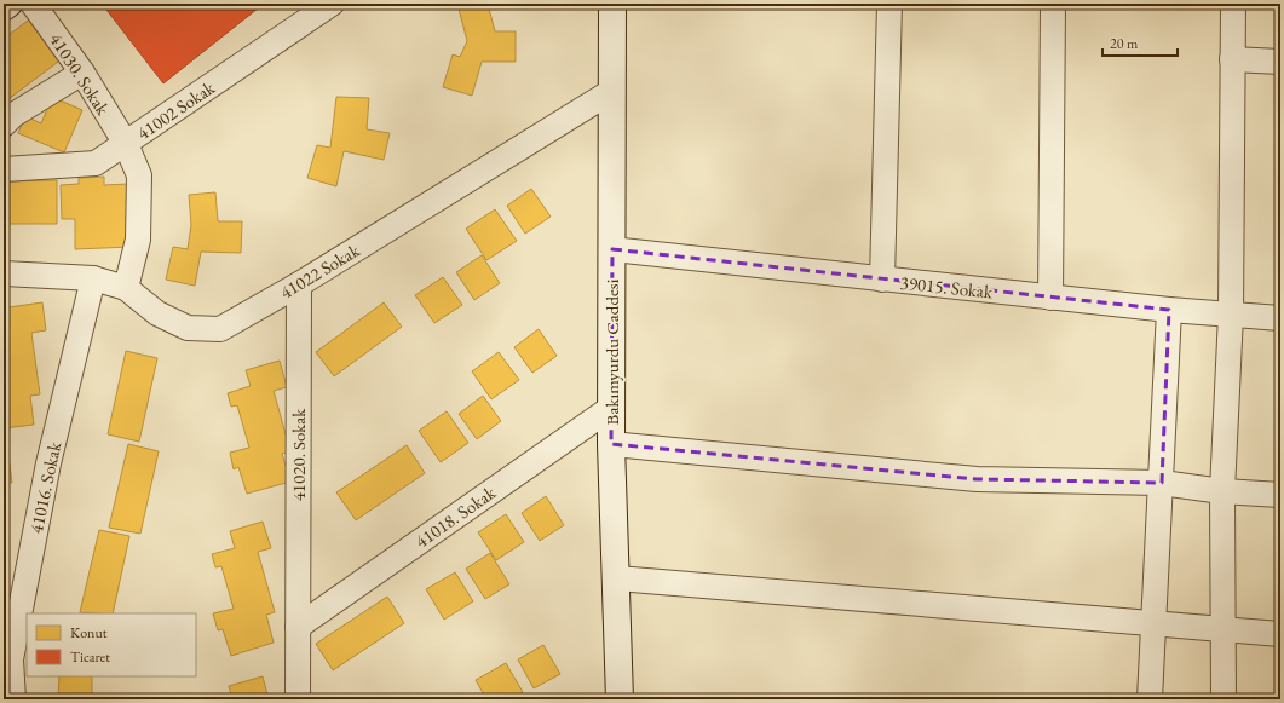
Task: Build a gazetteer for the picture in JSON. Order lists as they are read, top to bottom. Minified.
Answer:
{"streets":{"main road":["Bakımyurdu Caddesi"],"street":["41030. Sokak","41002 Sokak","41022 Sokak","39015. Sokak","41020. Sokak","41016. Sokak","41018. Sokak"]},"crossings":[["41030. Sokak","41002 Sokak"],["41030. Sokak","41022 Sokak"],["41022 Sokak","Bakımyurdu Caddesi"],["41022 Sokak","41020. Sokak"],["41022 Sokak","41016. Sokak"],["39015. Sokak","Bakımyurdu Caddesi"],["Bakımyurdu Caddesi","41018. Sokak"],["41020. Sokak","41018. Sokak"]],"legend":["Konut","Ticaret"],"scale_bar":"20 m"}
